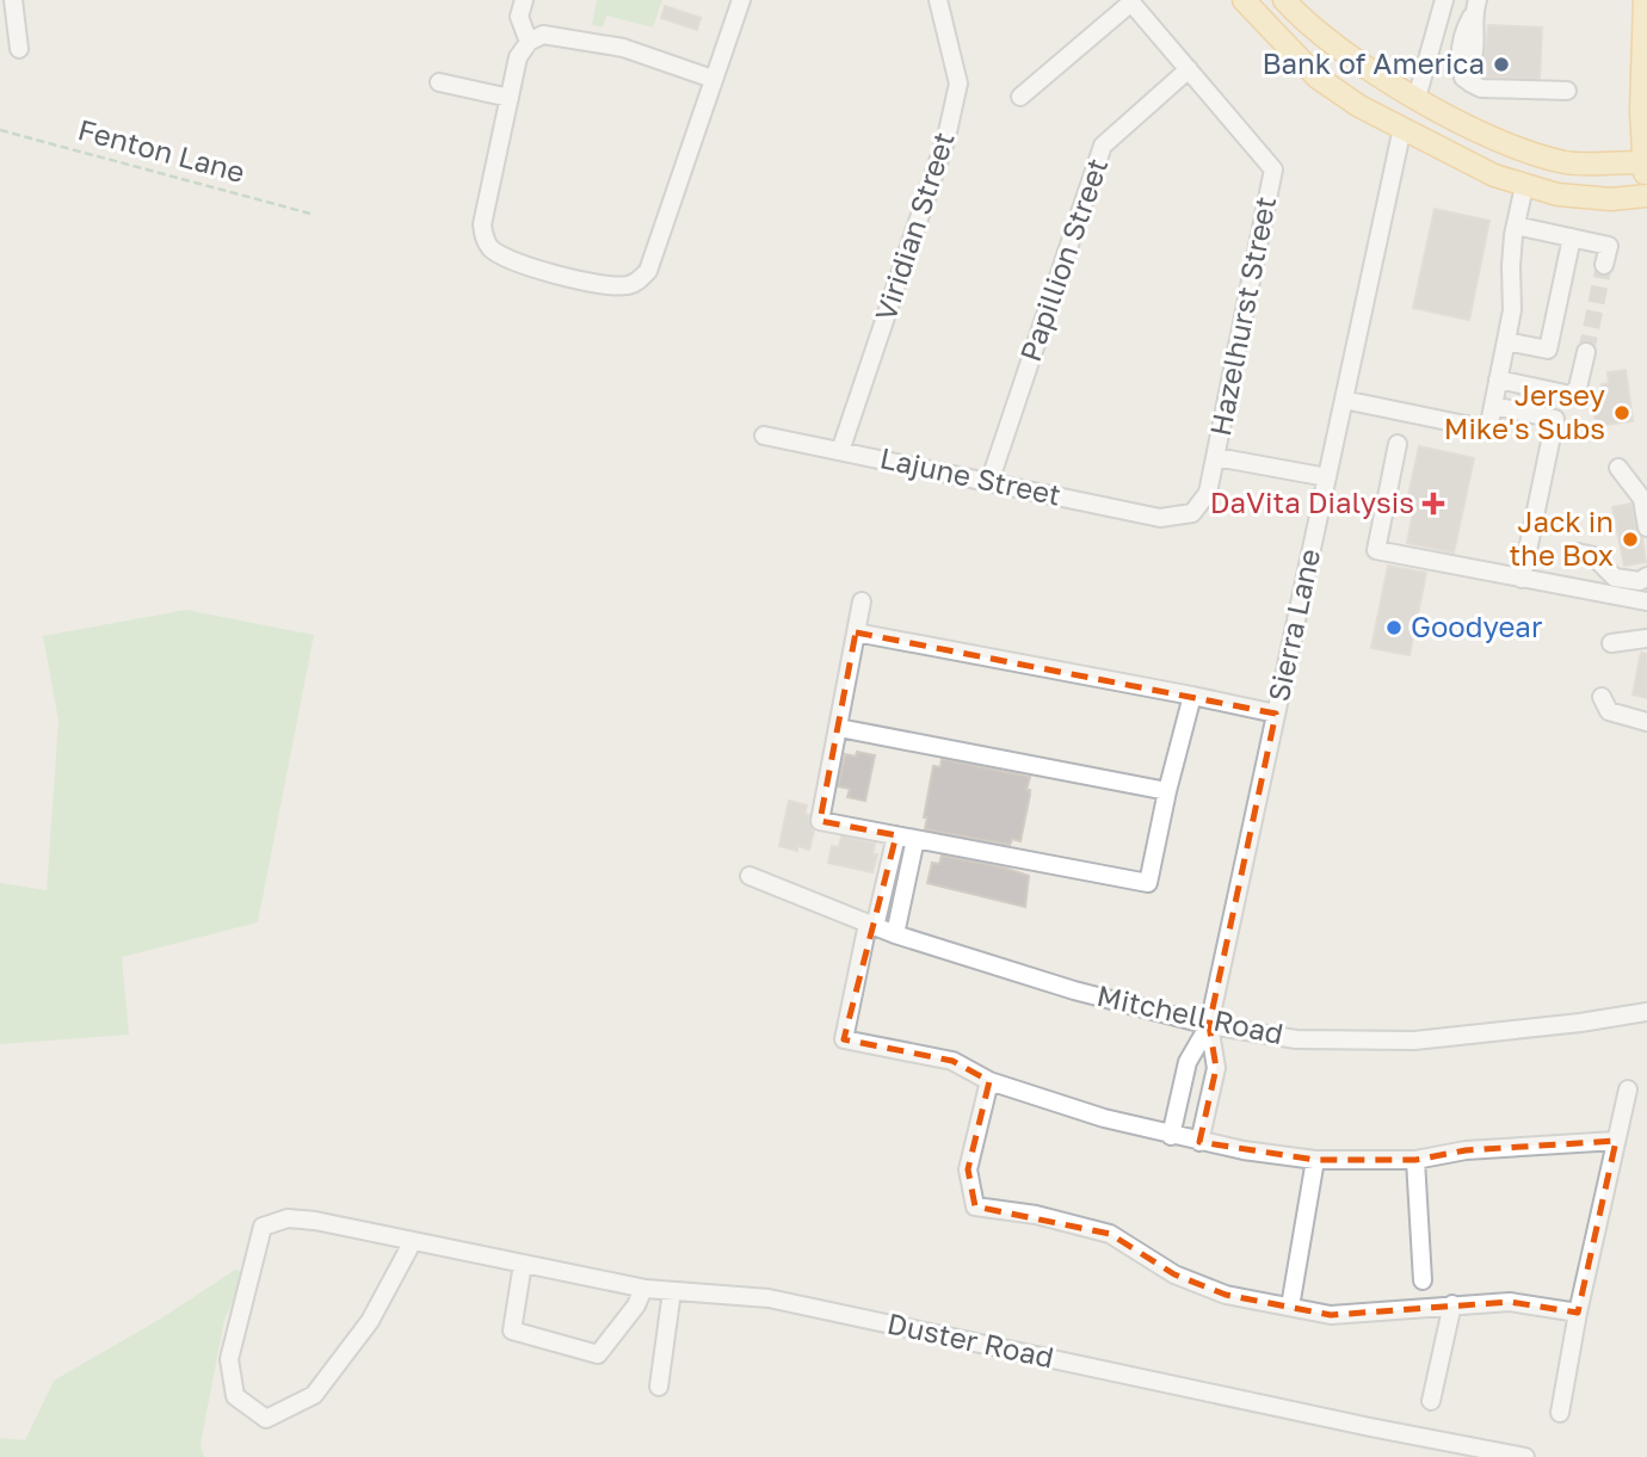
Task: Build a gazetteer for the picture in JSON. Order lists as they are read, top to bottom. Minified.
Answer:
{"streets":{"street":["Viridian Street","Papillion Street","Hazelhurst Street","Lajune Street","Sierra Lane","Mitchell Road","Duster Road"],"path":["Fenton Lane"]},"crossings":[["Viridian Street","Lajune Street"],["Papillion Street","Hazelhurst Street"],["Papillion Street","Lajune Street"],["Hazelhurst Street","Lajune Street"],["Sierra Lane","Mitchell Road"]],"places":{"other":["Bank of America","Jersey Mike's Subs","Jack in the Box","Goodyear"],"health":["DaVita Dialysis"]}}
